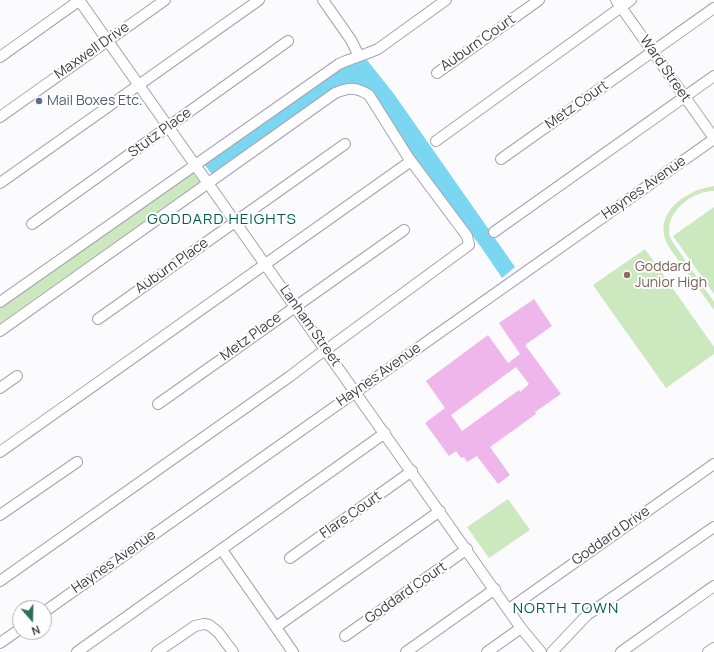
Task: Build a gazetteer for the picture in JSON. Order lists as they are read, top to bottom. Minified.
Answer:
{"streets":{"street":["Auburn Court","Maxwell Drive","Ward Street","Metz Court","Stutz Place","Haynes Avenue","Auburn Place","Lanham Street","Metz Place","Flare Court","Goddard Drive","Goddard Court"]},"crossings":[["Maxwell Drive","Lanham Street"],["Ward Street","Metz Court"],["Ward Street","Haynes Avenue"],["Stutz Place","Lanham Street"],["Haynes Avenue","Lanham Street"],["Auburn Place","Lanham Street"],["Lanham Street","Metz Place"],["Lanham Street","Flare Court"],["Lanham Street","Goddard Drive"],["Lanham Street","Goddard Court"]],"districts":["GODDARD HEIGHTS","NORTH TOWN"],"places":["Mail Boxes Etc.","Goddard Junior High"],"north":"bottom"}
